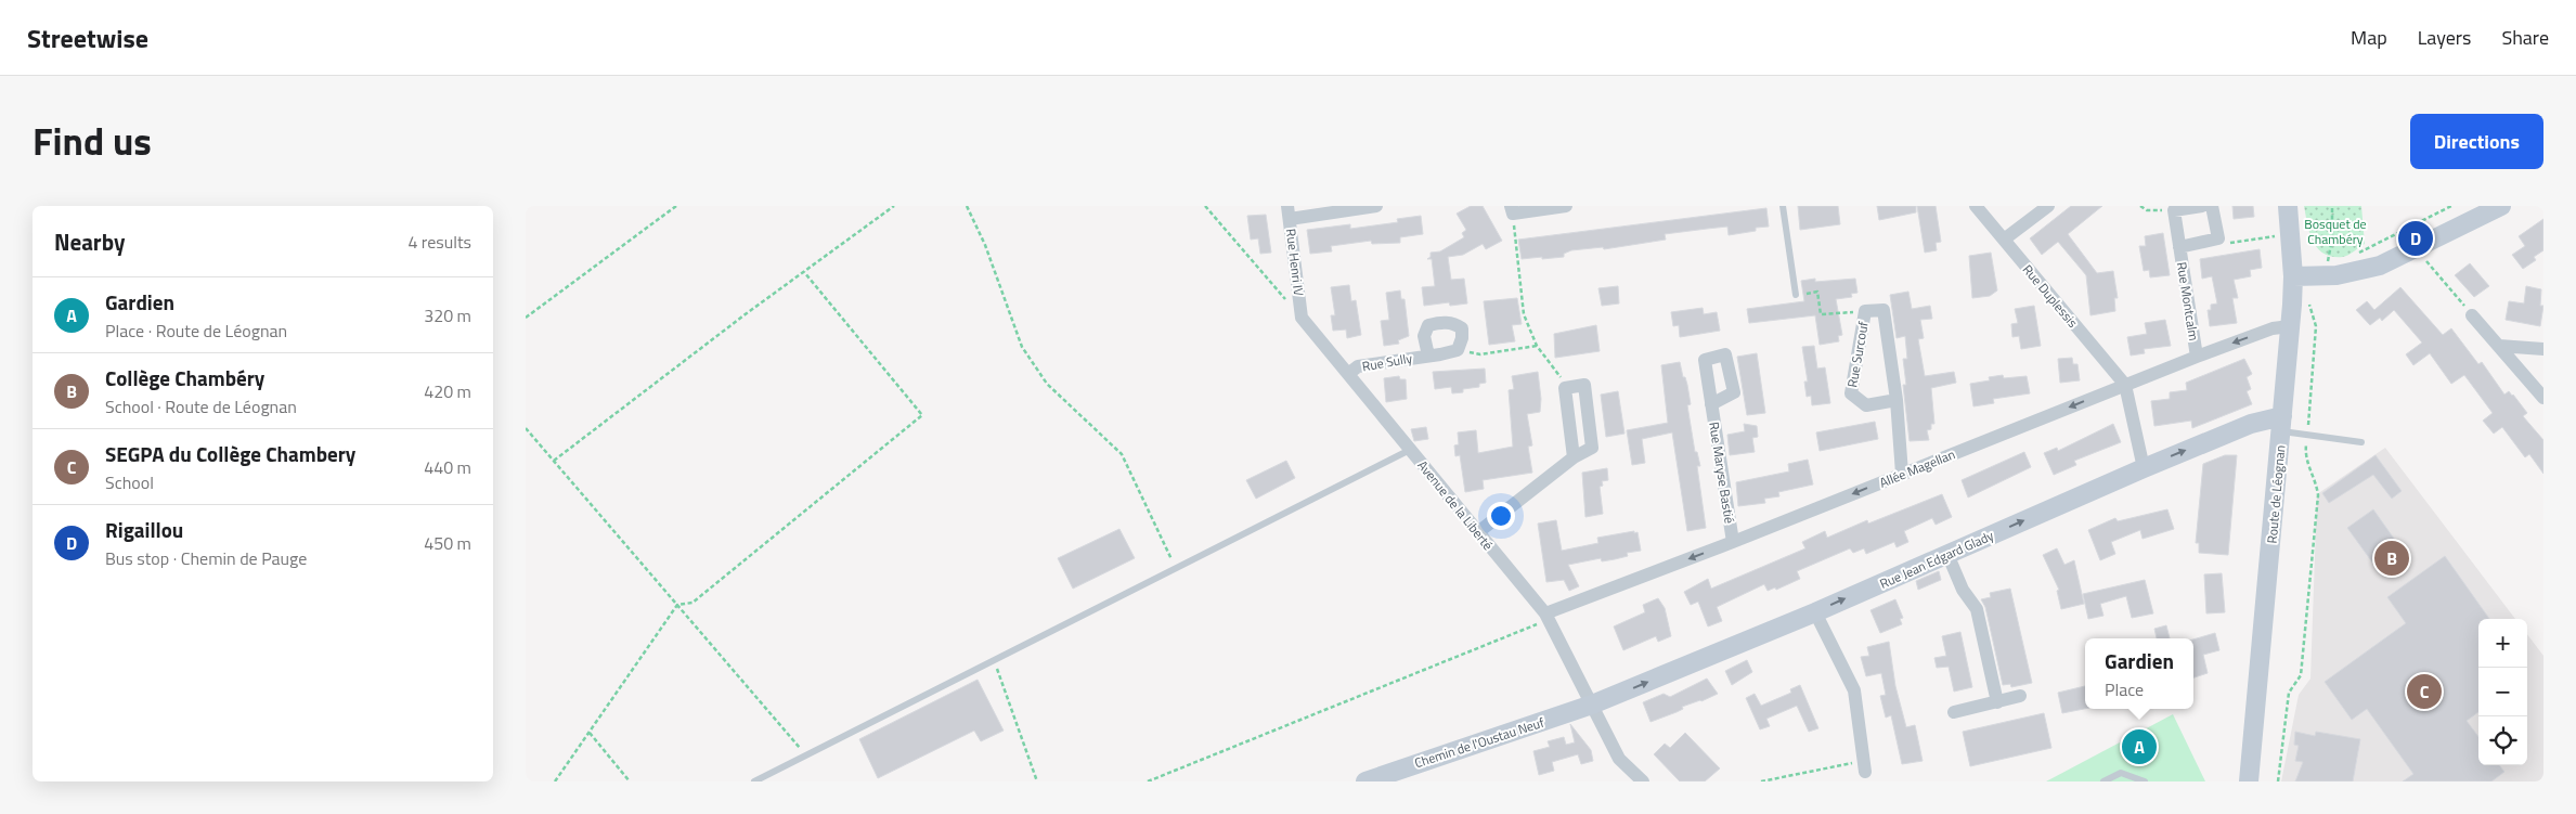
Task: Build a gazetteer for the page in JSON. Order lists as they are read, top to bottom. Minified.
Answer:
{"streets":{"street":["Rue Henri IV","Rue Duplessis","Rue Montcalm","Rue Surcouf","Rue Sully","Allée Magellan","Rue Maryse Bastié","Route de Léognan","Avenue de la Liberté","Rue Jean Edgard Glady","Chemin de l'Oustau Neuf"]},"crossings":[["Rue Henri IV","Avenue de la Liberté"],["Rue Duplessis","Allée Magellan"],["Rue Montcalm","Allée Magellan"],["Rue Surcouf","Allée Magellan"],["Rue Sully","Avenue de la Liberté"],["Allée Magellan","Rue Maryse Bastié"],["Allée Magellan","Route de Léognan"],["Allée Magellan","Avenue de la Liberté"],["Route de Léognan","Rue Jean Edgard Glady"],["Avenue de la Liberté","Rue Jean Edgard Glady"],["Avenue de la Liberté","Chemin de l'Oustau Neuf"],["Rue Jean Edgard Glady","Chemin de l'Oustau Neuf"]],"one_way":["Allée Magellan","Rue Jean Edgard Glady"],"parks":["Bosquet de Chambéry"],"page":{"header":"Streetwise","nav":["Map","Layers","Share"],"title":"Find us","buttons":"Directions","heading":["Nearby","4 results"],"pins":["D","B","C","A"],"list":[{"mark":"A","name":"Gardien","note":"Place · Route de Léognan","value":"320 m"},{"mark":"B","name":"Collège Chambéry","note":"School · Route de Léognan","value":"420 m"},{"mark":"C","name":"SEGPA du Collège Chambery","note":"School","value":"440 m"},{"mark":"D","name":"Rigaillou","note":"Bus stop · Chemin de Pauge","value":"450 m"}],"map_buttons":["+","−"],"popup":["Gardien","Place"]}}
